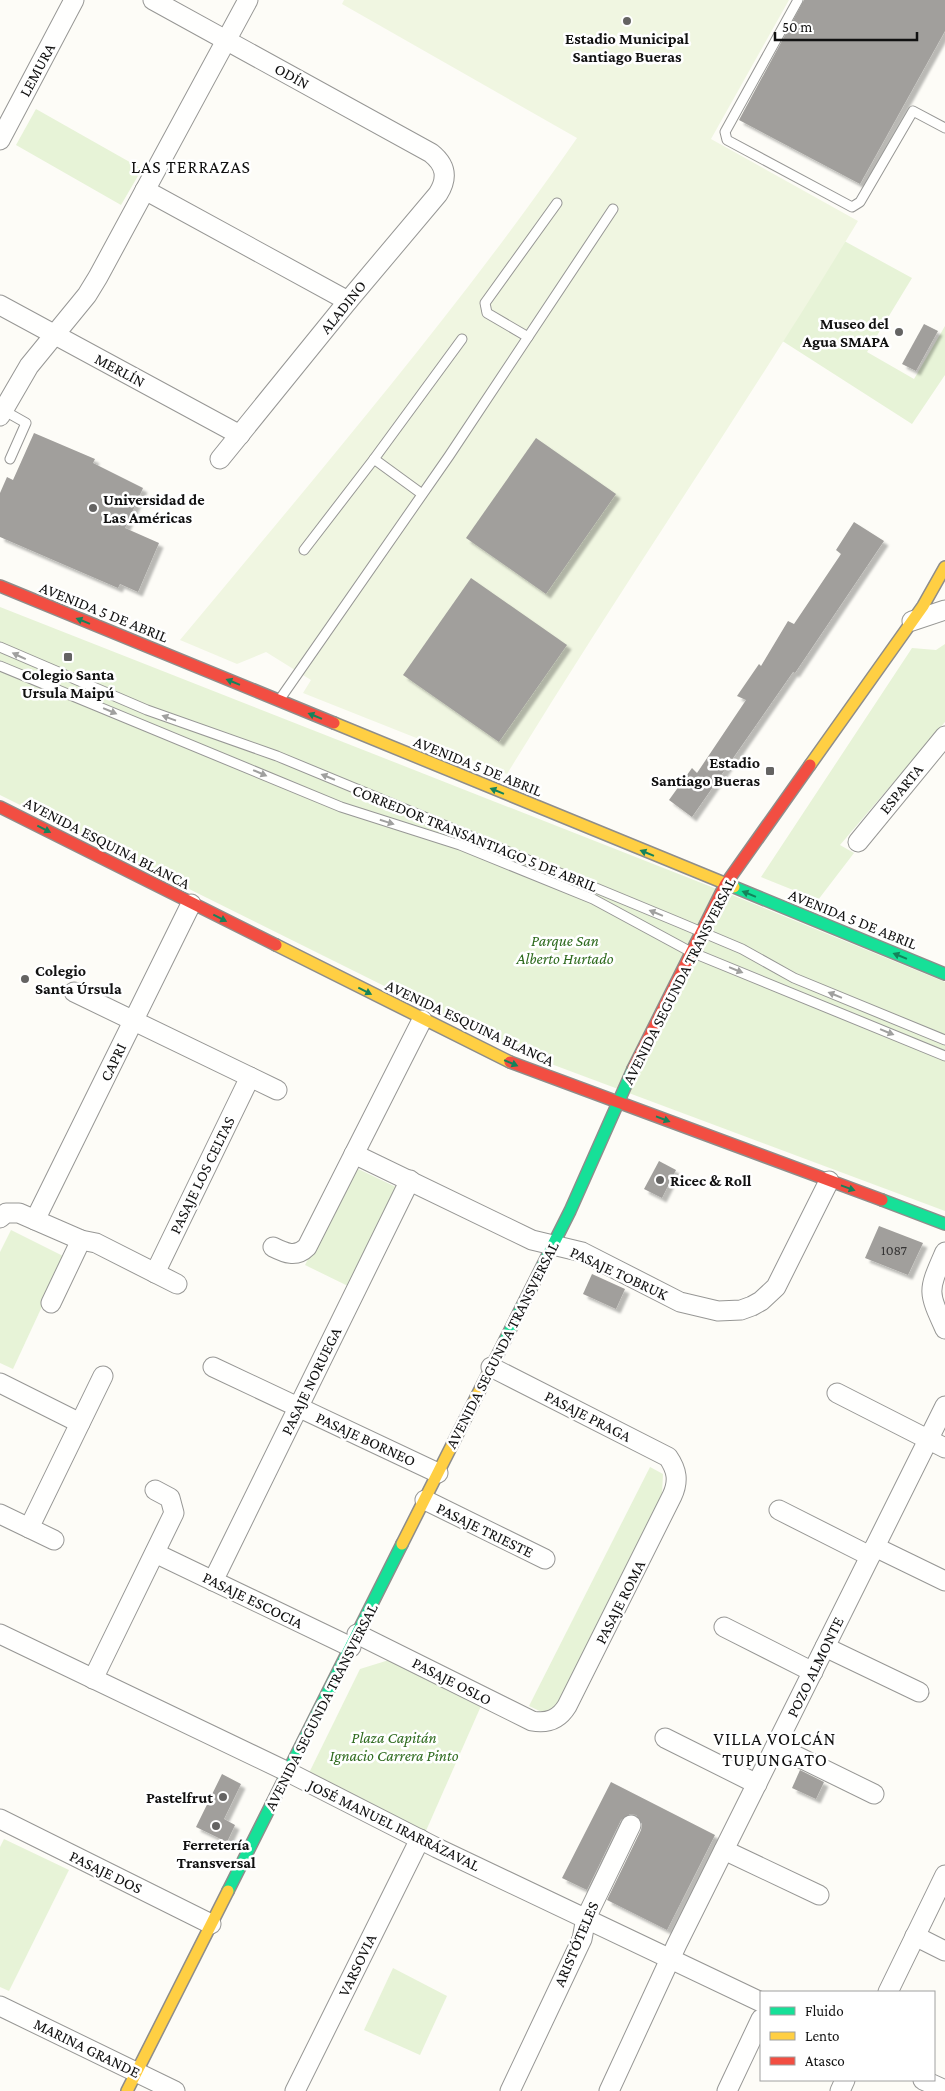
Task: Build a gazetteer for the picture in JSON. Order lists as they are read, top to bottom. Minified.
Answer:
{"streets":{"main road":["AVENIDA 5 DE ABRIL","AVENIDA ESQUINA BLANCA","AVENIDA SEGUNDA TRANSVERSAL"],"street":["LEMURA","ODÍN","ALADINO","MERLÍN","ESPARTA","CAPRI","PASAJE LOS CELTAS","PASAJE TOBRUK","PASAJE NORUEGA","PASAJE PRAGA","PASAJE BORNEO","PASAJE TRIESTE","PASAJE ESCOCIA","PASAJE ROMA","POZO ALMONTE","PASAJE OSLO","JOSÉ MANUEL IRARRÁZAVAL","PASAJE DOS","ARISTÓTELES","VARSOVIA","MARINA GRANDE"],"lane":["CORREDOR TRANSANTIAGO 5 DE ABRIL"]},"crossings":[["ODÍN","ALADINO"],["ALADINO","MERLÍN"],["AVENIDA 5 DE ABRIL","AVENIDA SEGUNDA TRANSVERSAL"],["CORREDOR TRANSANTIAGO 5 DE ABRIL","AVENIDA SEGUNDA TRANSVERSAL"],["AVENIDA ESQUINA BLANCA","AVENIDA SEGUNDA TRANSVERSAL"],["AVENIDA ESQUINA BLANCA","CAPRI"],["AVENIDA ESQUINA BLANCA","PASAJE TOBRUK"],["AVENIDA SEGUNDA TRANSVERSAL","PASAJE TOBRUK"],["AVENIDA SEGUNDA TRANSVERSAL","PASAJE PRAGA"],["AVENIDA SEGUNDA TRANSVERSAL","PASAJE BORNEO"],["AVENIDA SEGUNDA TRANSVERSAL","PASAJE TRIESTE"],["AVENIDA SEGUNDA TRANSVERSAL","PASAJE ESCOCIA"],["AVENIDA SEGUNDA TRANSVERSAL","PASAJE OSLO"],["AVENIDA SEGUNDA TRANSVERSAL","JOSÉ MANUEL IRARRÁZAVAL"],["AVENIDA SEGUNDA TRANSVERSAL","PASAJE DOS"],["AVENIDA SEGUNDA TRANSVERSAL","MARINA GRANDE"],["PASAJE TOBRUK","PASAJE NORUEGA"],["PASAJE NORUEGA","PASAJE BORNEO"],["PASAJE NORUEGA","PASAJE ESCOCIA"],["PASAJE PRAGA","PASAJE ROMA"],["PASAJE ESCOCIA","PASAJE OSLO"],["PASAJE ROMA","PASAJE OSLO"],["POZO ALMONTE","JOSÉ MANUEL IRARRÁZAVAL"],["JOSÉ MANUEL IRARRÁZAVAL","ARISTÓTELES"],["JOSÉ MANUEL IRARRÁZAVAL","VARSOVIA"]],"one_way":["AVENIDA 5 DE ABRIL","AVENIDA ESQUINA BLANCA"],"districts":["LAS TERRAZAS","VILLA VOLCÁN TUPUNGATO"],"parks":["Parque San Alberto Hurtado","Plaza Capitán Ignacio Carrera Pinto"],"places":{"other":["Estadio Municipal Santiago Bueras","Museo del Agua SMAPA","Universidad de Las Américas","Colegio Santa Úrsula","Ricec & Roll","Pastelfrut","Ferretería Transversal"],"transit":["Colegio Santa Ursula Maipú","Estadio Santiago Bueras"]},"house_numbers":["1087"],"legend":["Fluido","Lento","Atasco"],"scale_bar":"50 m"}
